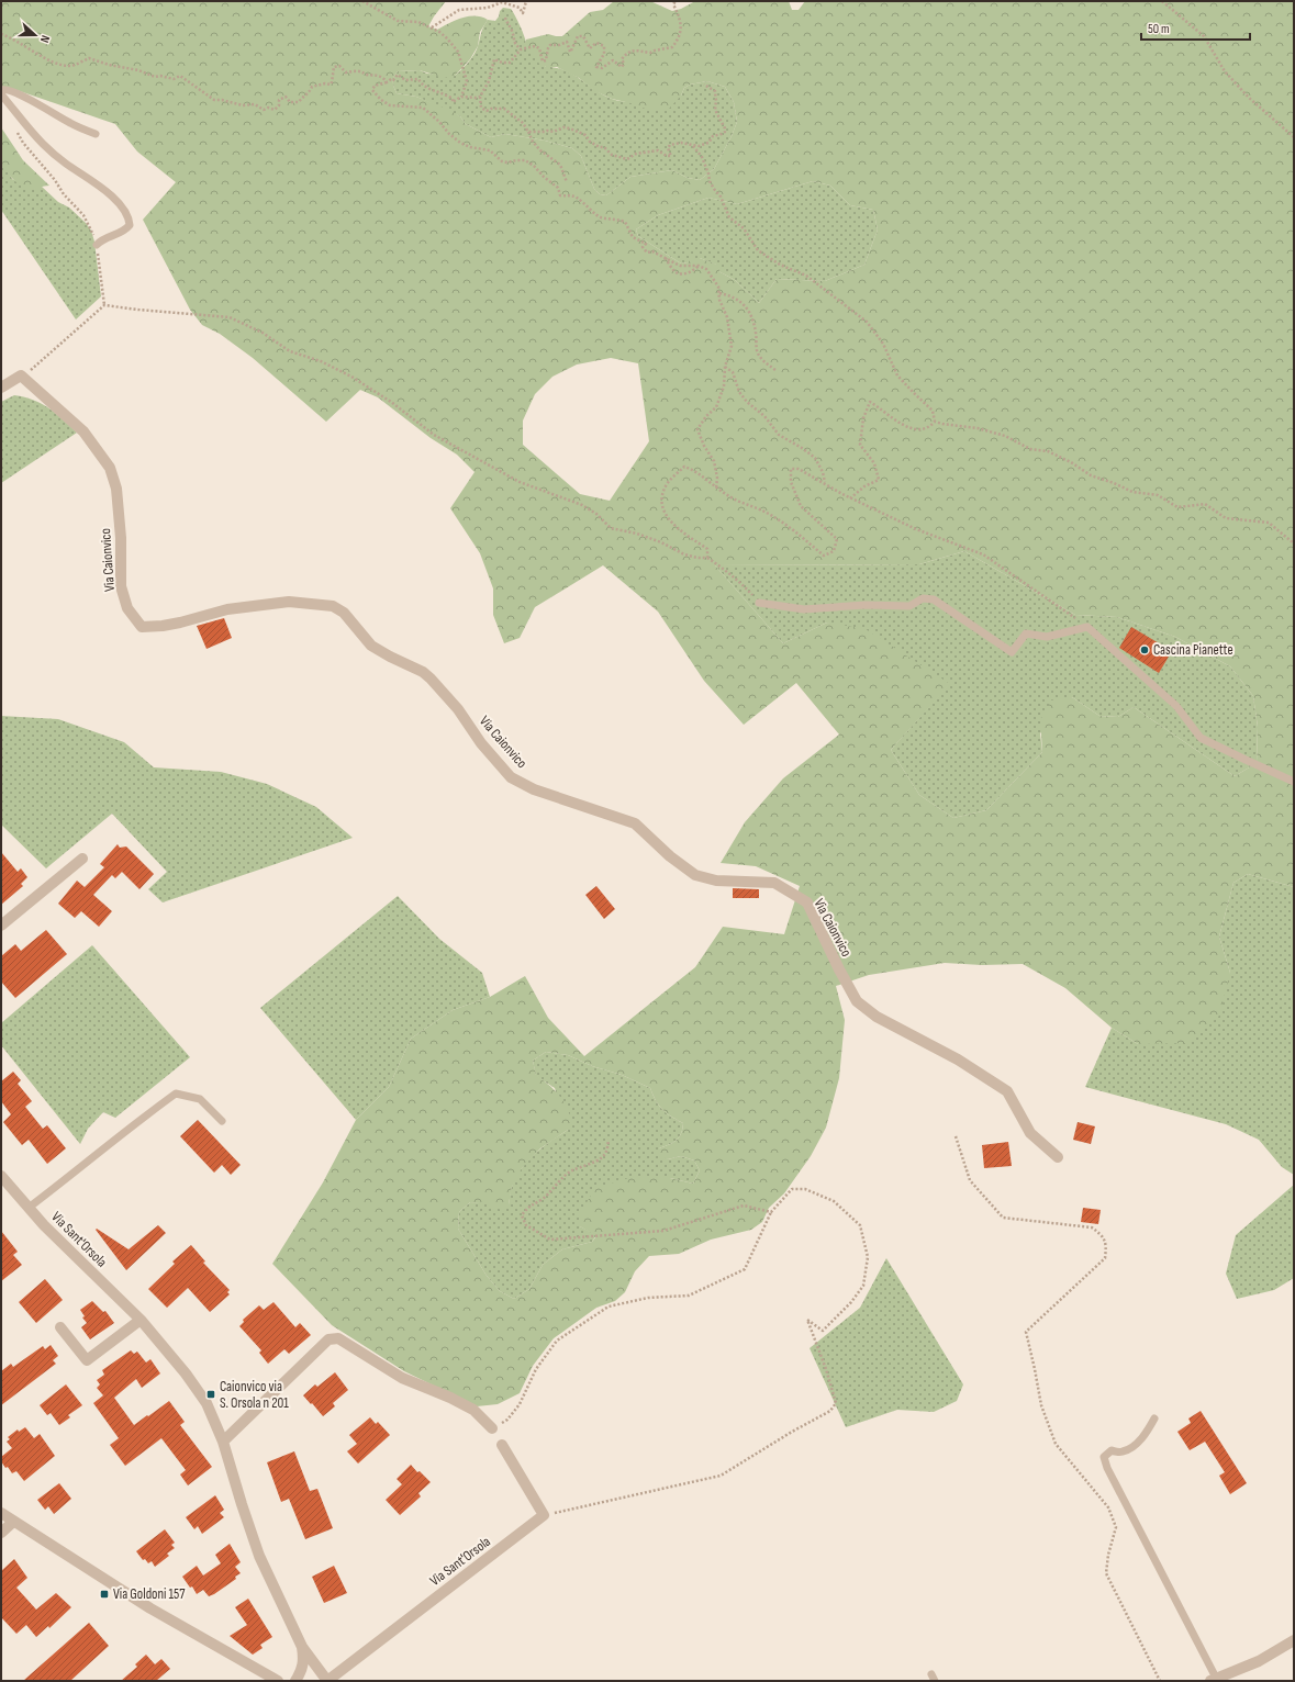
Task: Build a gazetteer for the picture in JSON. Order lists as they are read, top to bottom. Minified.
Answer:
{"streets":{"street":["Via Caionvico","Via Sant'Orsola"]},"places":{"other":["Cascina Pianette"],"transit":["Caionvico via S. Orsola n 201","Via Goldoni 157"]},"scale_bar":"50 m","north":"right"}
